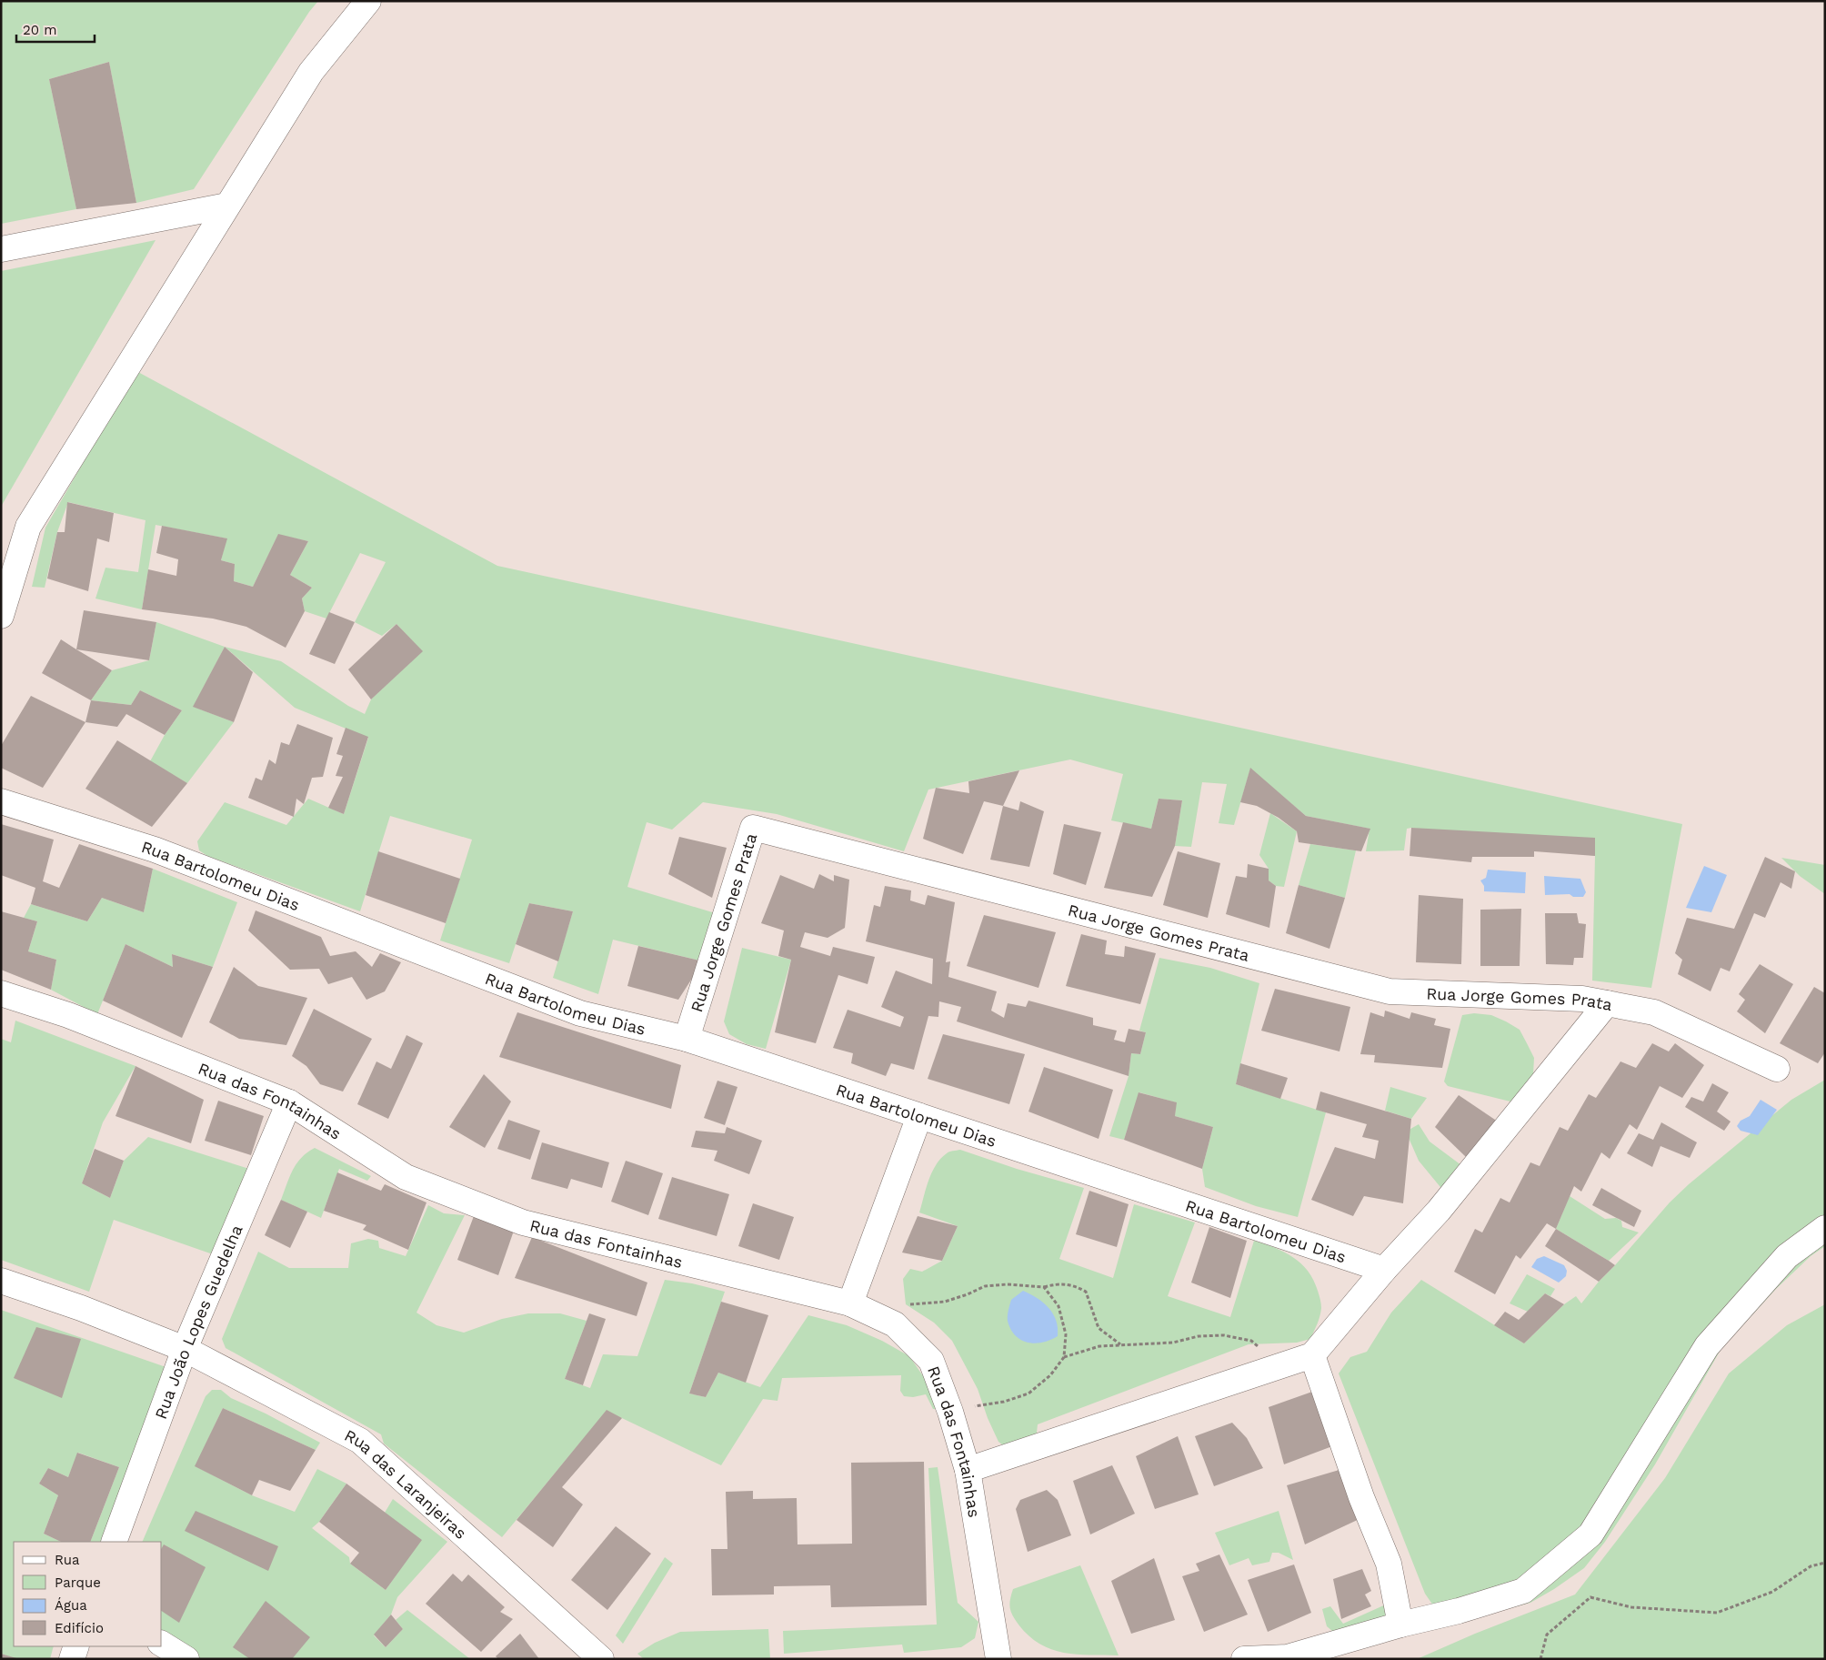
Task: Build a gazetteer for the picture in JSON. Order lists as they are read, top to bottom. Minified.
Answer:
{"streets":{"street":["Rua Bartolomeu Dias","Rua Jorge Gomes Prata","Rua das Fontainhas","Rua João Lopes Guedelha","Rua das Laranjeiras"]},"crossings":[["Rua Bartolomeu Dias","Rua Jorge Gomes Prata"],["Rua das Fontainhas","Rua João Lopes Guedelha"],["Rua João Lopes Guedelha","Rua das Laranjeiras"]],"legend":["Rua","Parque","Água","Edifício"],"scale_bar":"20 m"}
